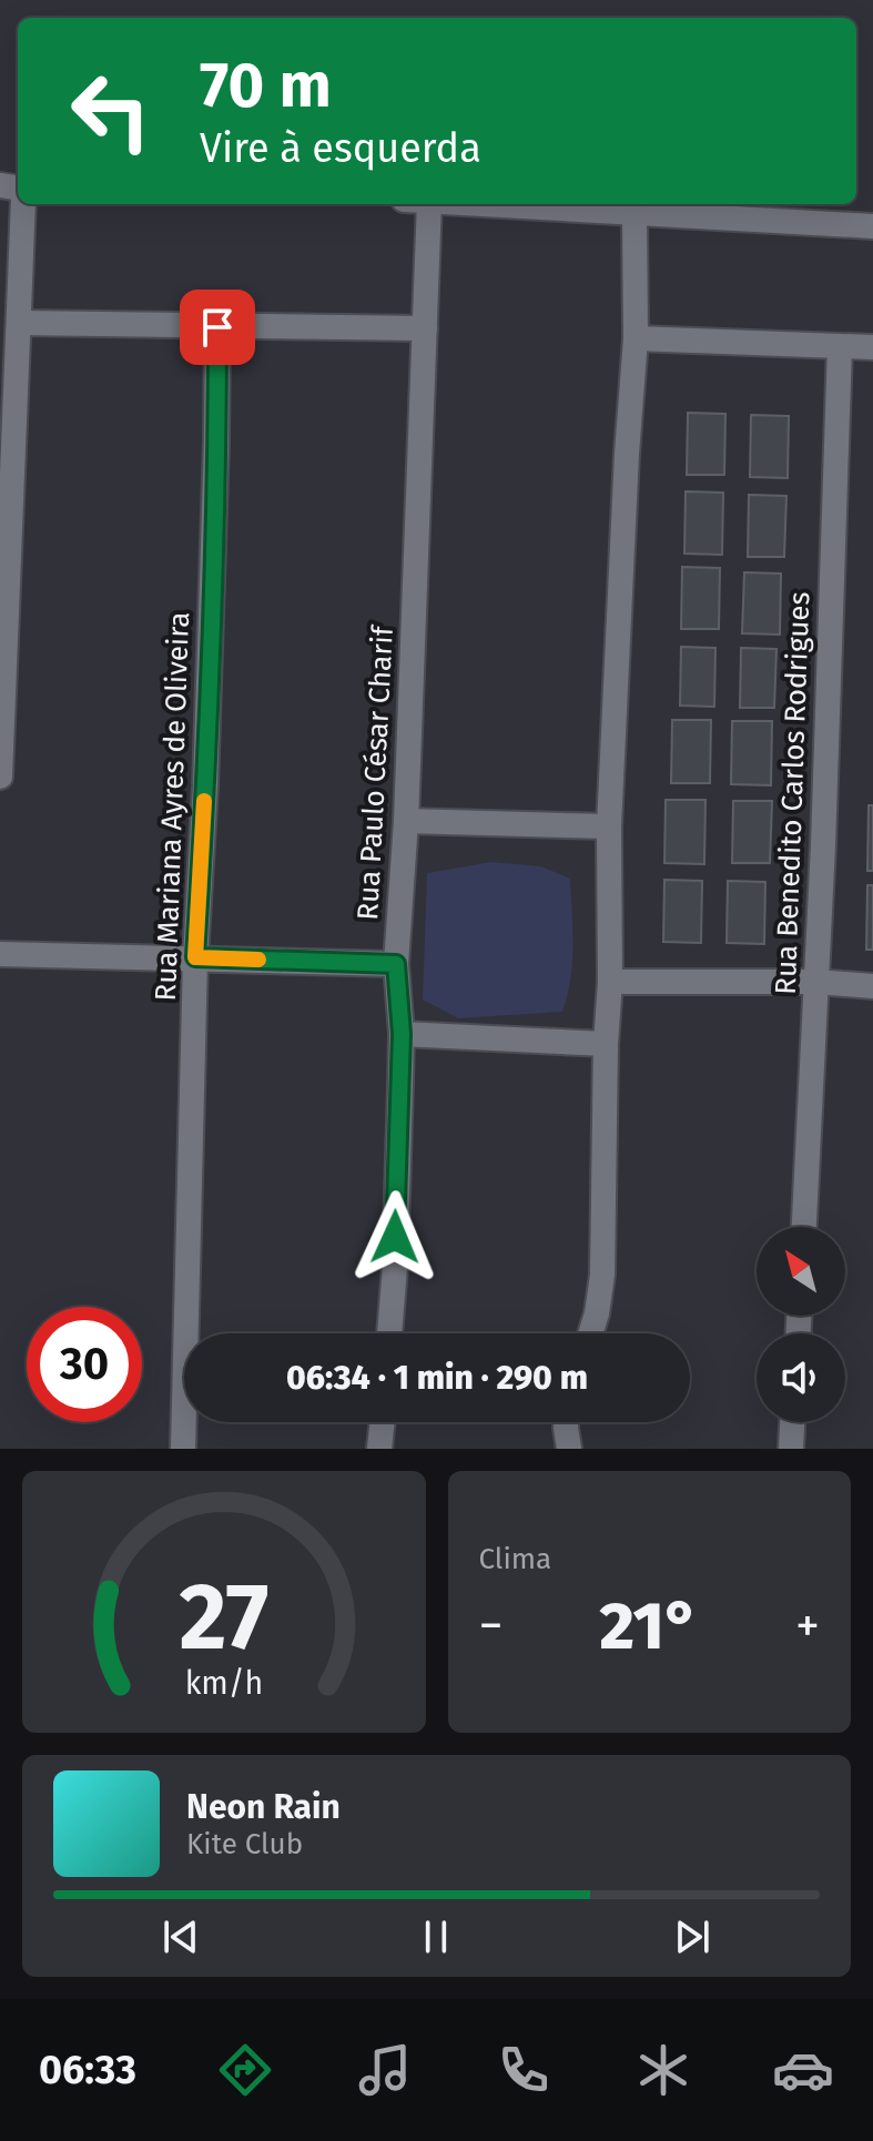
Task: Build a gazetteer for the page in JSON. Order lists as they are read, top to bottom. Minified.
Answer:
{"streets":{"street":["Rua Paulo César Charif","Rua Benedito Carlos Rodrigues","Rua Mariana Ayres de Oliveira"]},"north":"top left","page":{"turn":["70 m","Vire à esquerda"],"limit":"30","trip":"06:34 · 1 min · 290 m","tile":"Clima","heat":["−","21°","+"],"song":["Neon Rain","Kite Club"],"tabs":"06:33","gauge":["27","km/h"]}}
